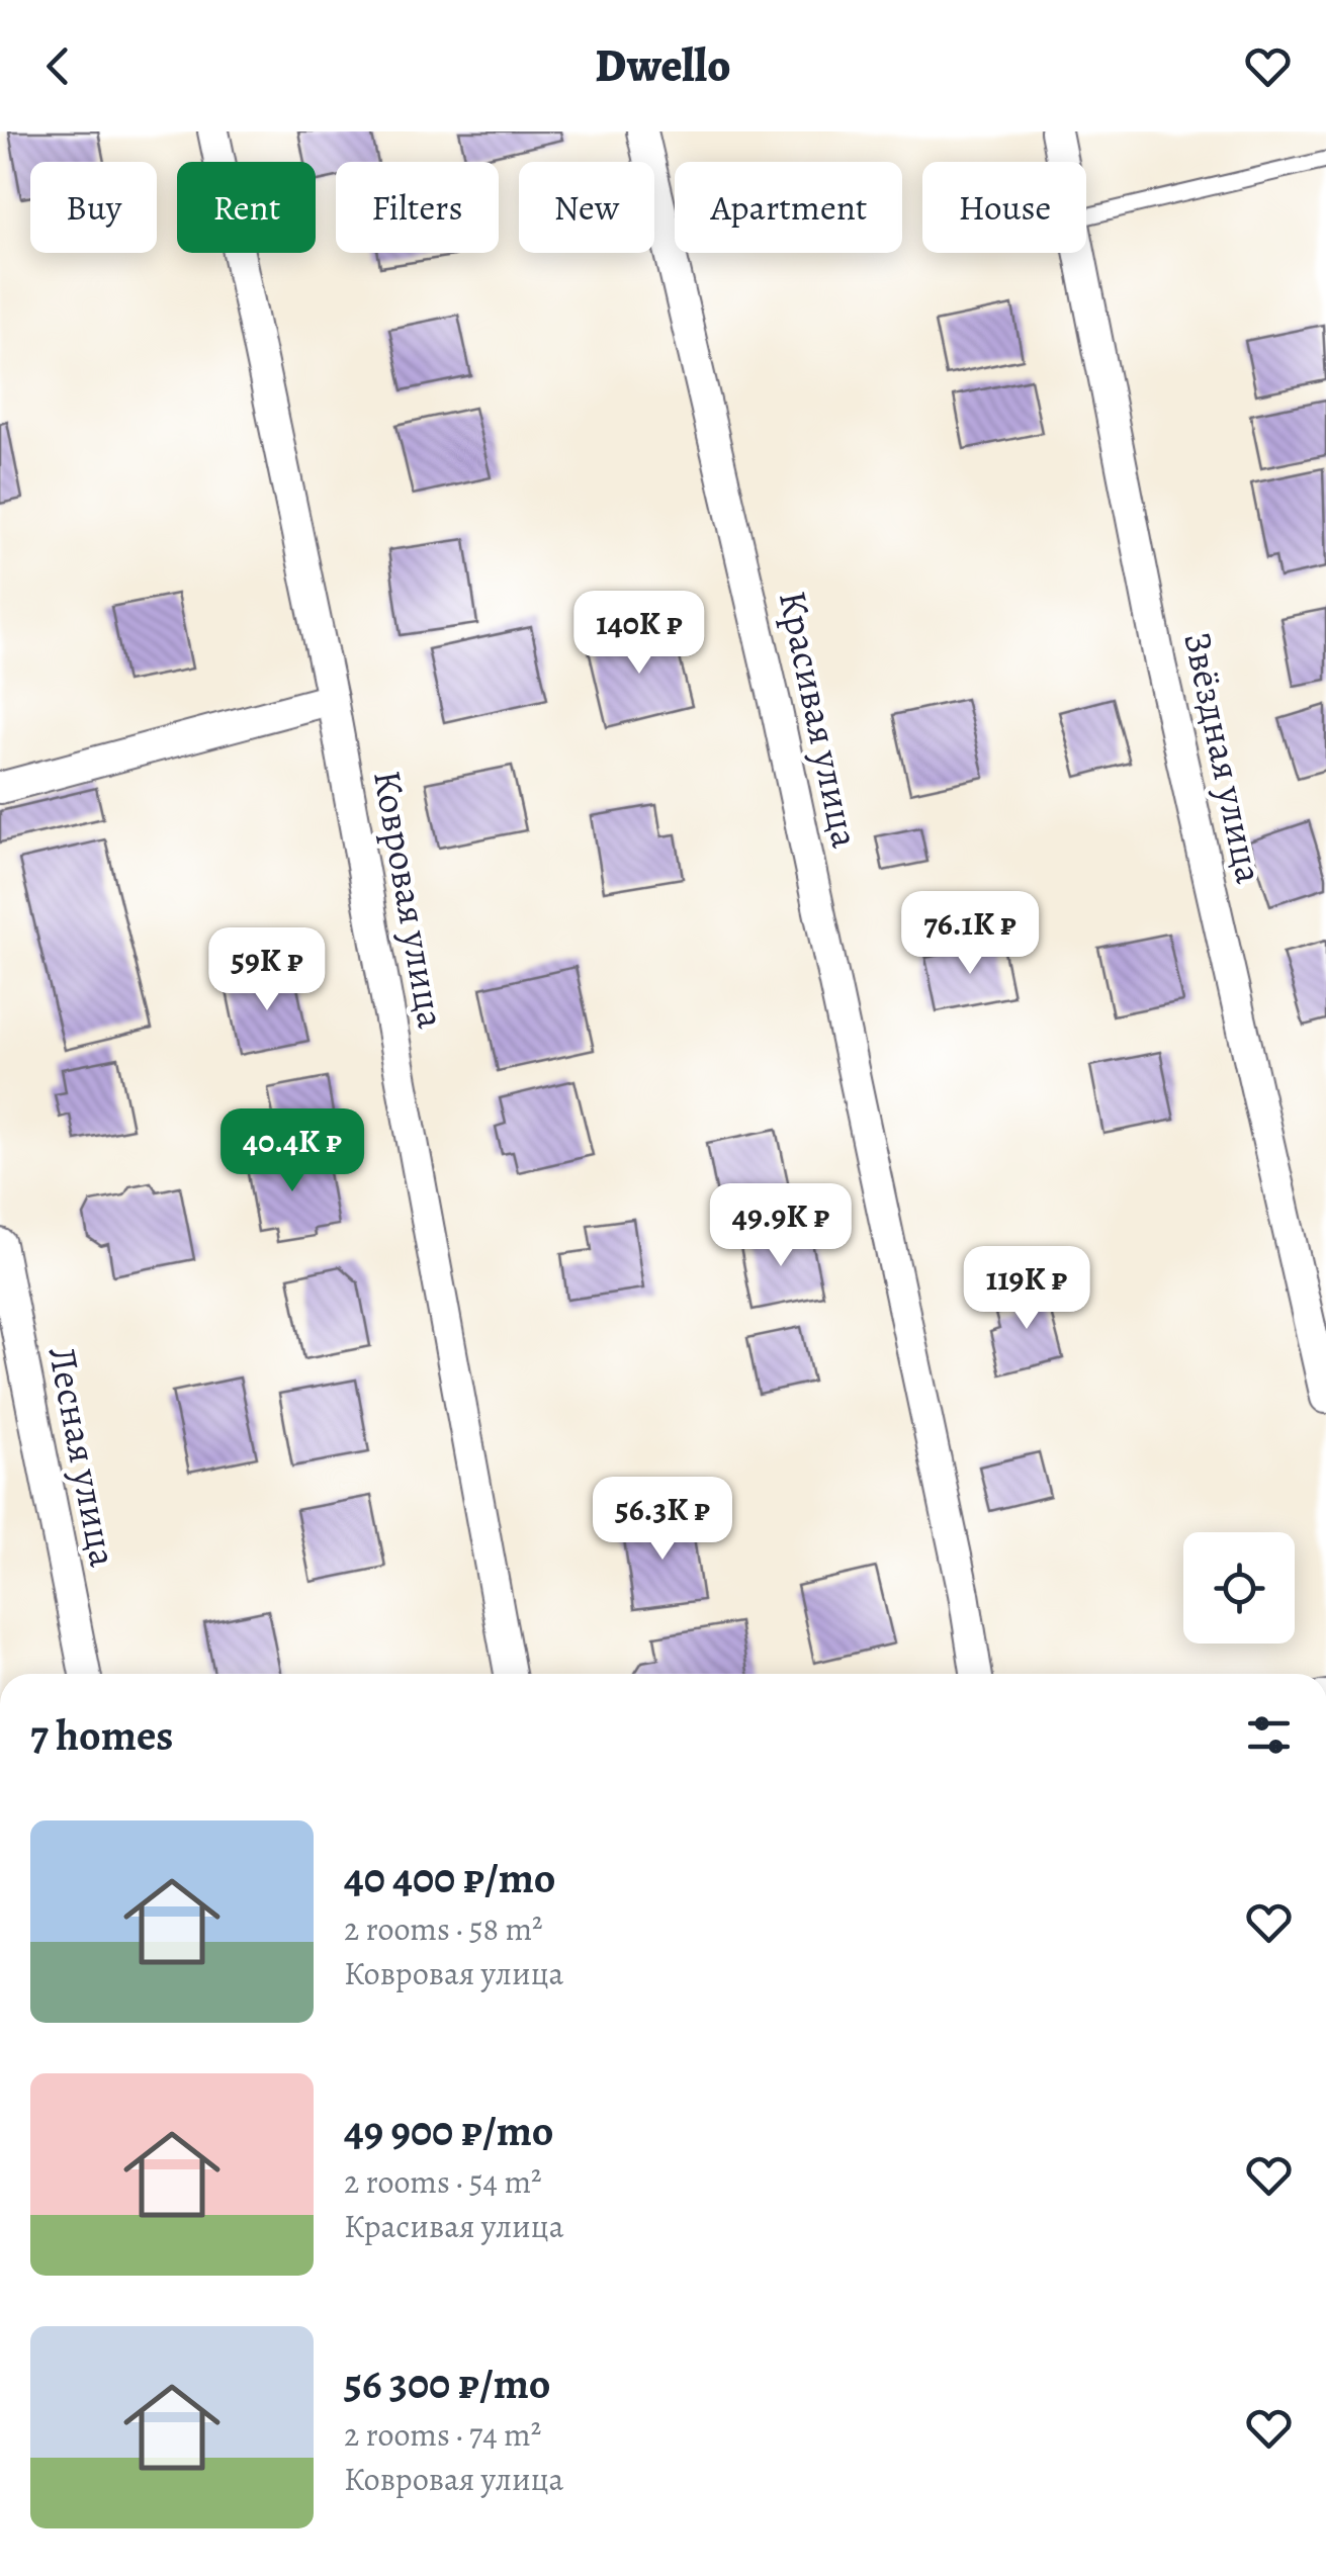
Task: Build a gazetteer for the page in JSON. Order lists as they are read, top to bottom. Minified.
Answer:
{"streets":{"street":["Красивая улица","Звёздная улица","Ковровая улица","Лесная улица"]},"page":{"header":"Dwello","chip":["Buy","Rent","Filters","New","Apartment","House"],"price":["140K ₽","76.1K ₽","59K ₽","40.4K ₽","49.9K ₽","119K ₽","56.3K ₽"],"heading":"7 homes","list":[{"name":"40 400 ₽/mo","note":"2 rooms · 58 m² · Ковровая улица"},{"name":"49 900 ₽/mo","note":"2 rooms · 54 m² · Красивая улица"},{"name":"56 300 ₽/mo","note":"2 rooms · 74 m² · Ковровая улица"}]}}
